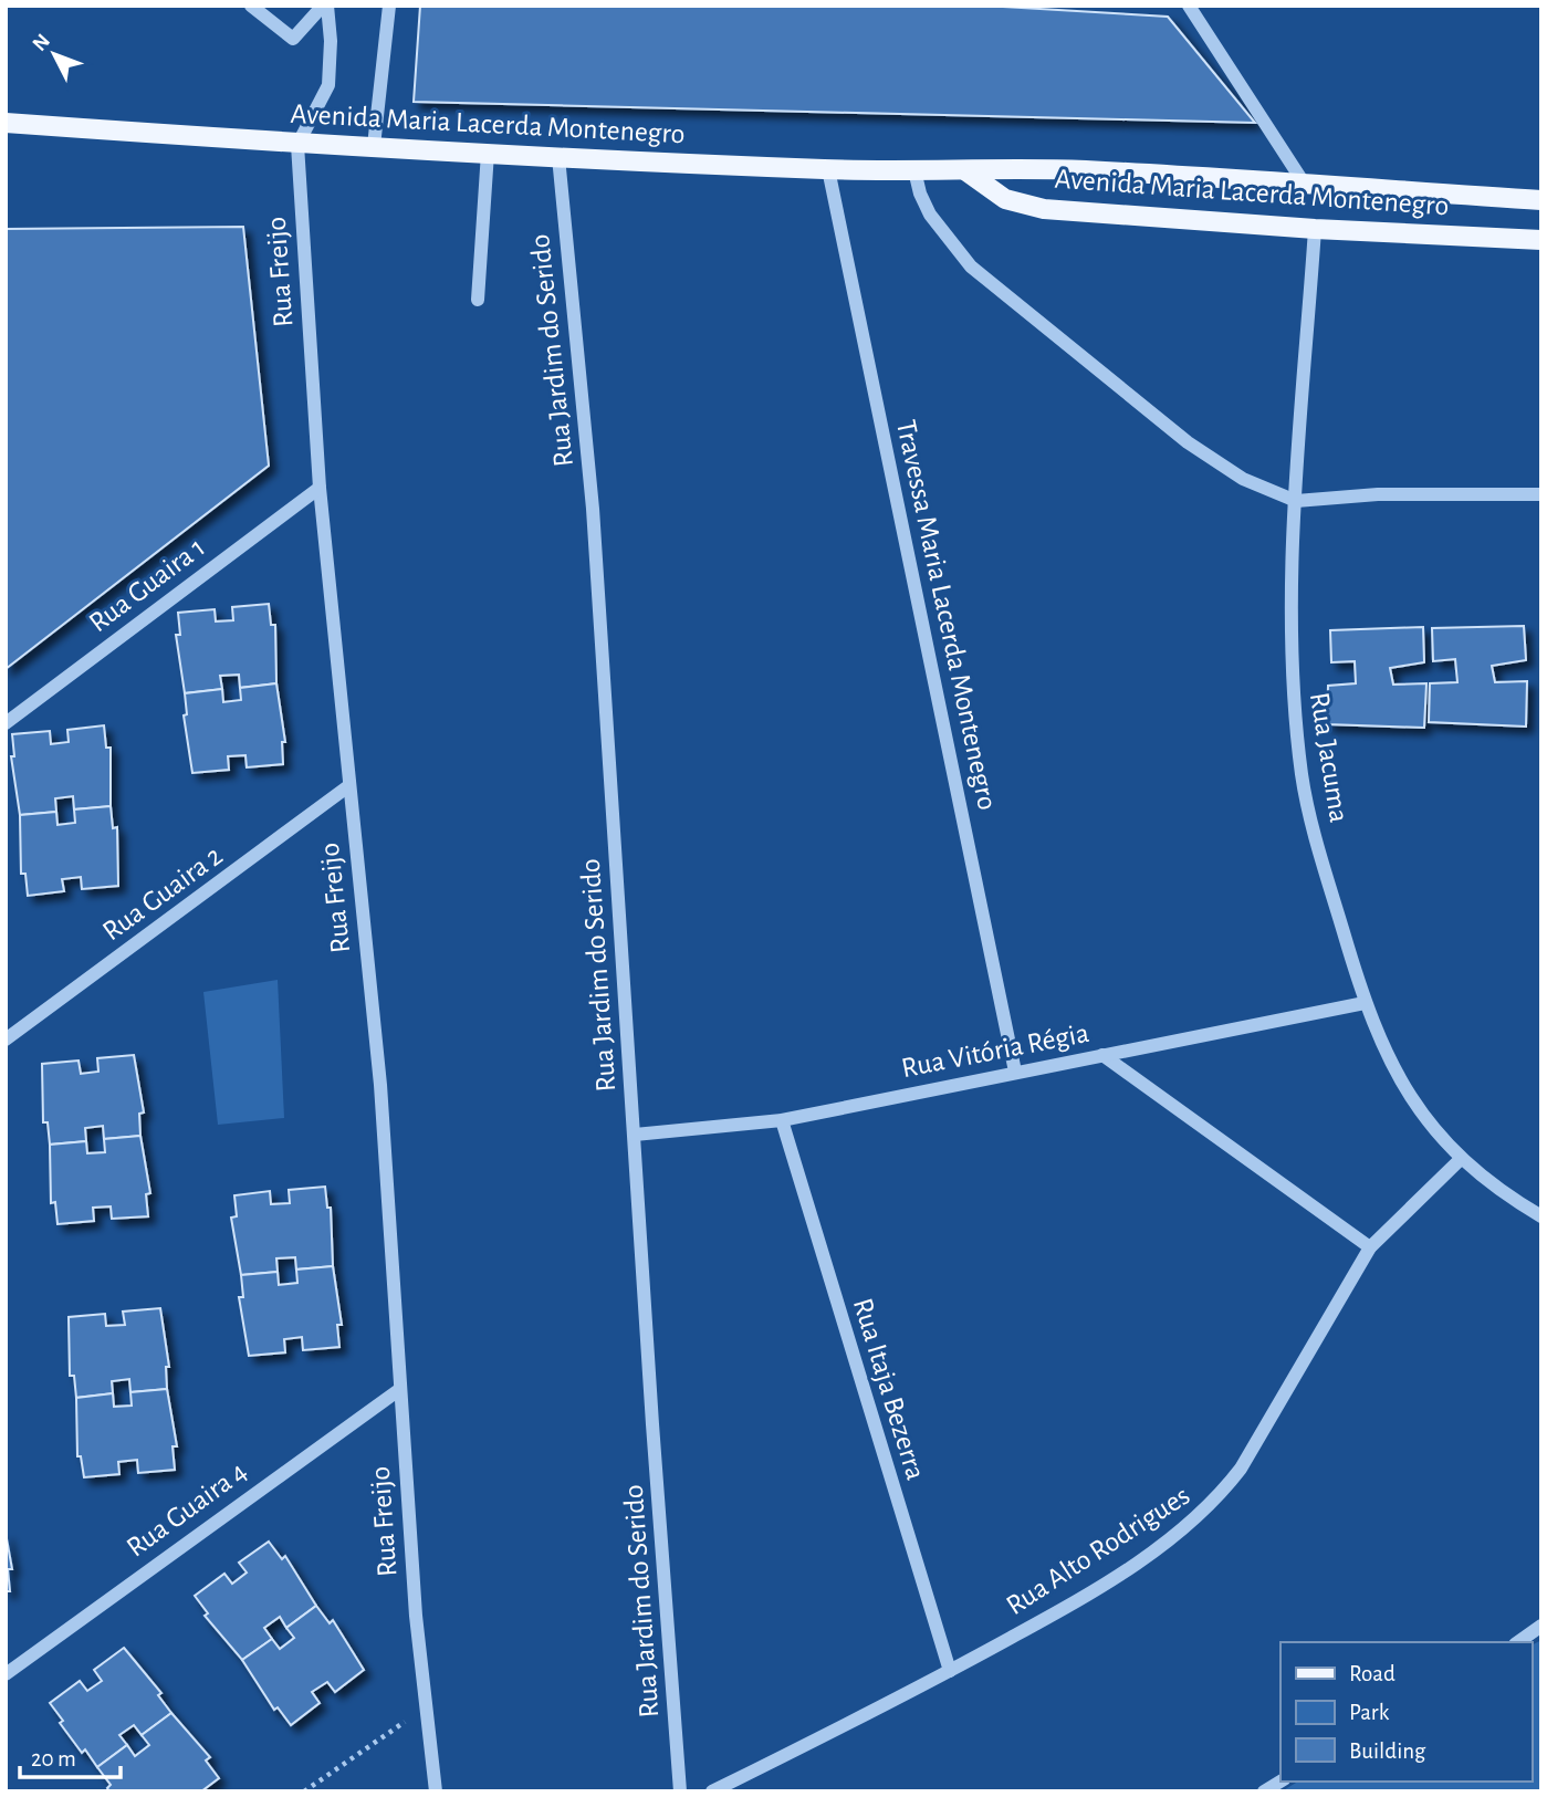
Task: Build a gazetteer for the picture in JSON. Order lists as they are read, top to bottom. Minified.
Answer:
{"streets":{"main road":["Avenida Maria Lacerda Montenegro"],"street":["Rua Freijo","Rua Jardim do Serido","Rua Guaira 1","Travessa Maria Lacerda Montenegro","Rua Jacuma","Rua Guaira 2","Rua Vitória Régia","Rua Itaja Bezerra","Rua Guaira 4","Rua Alto Rodrigues"]},"crossings":[["Avenida Maria Lacerda Montenegro","Rua Freijo"],["Avenida Maria Lacerda Montenegro","Rua Jardim do Serido"],["Avenida Maria Lacerda Montenegro","Travessa Maria Lacerda Montenegro"],["Avenida Maria Lacerda Montenegro","Rua Jacuma"],["Rua Freijo","Rua Guaira 1"],["Rua Freijo","Rua Guaira 2"],["Rua Freijo","Rua Guaira 4"],["Rua Jardim do Serido","Rua Vitória Régia"],["Travessa Maria Lacerda Montenegro","Rua Vitória Régia"],["Rua Jacuma","Rua Vitória Régia"],["Rua Jacuma","Rua Alto Rodrigues"],["Rua Vitória Régia","Rua Itaja Bezerra"],["Rua Itaja Bezerra","Rua Alto Rodrigues"]],"legend":["Road","Park","Building"],"scale_bar":"20 m","north":"top left"}
